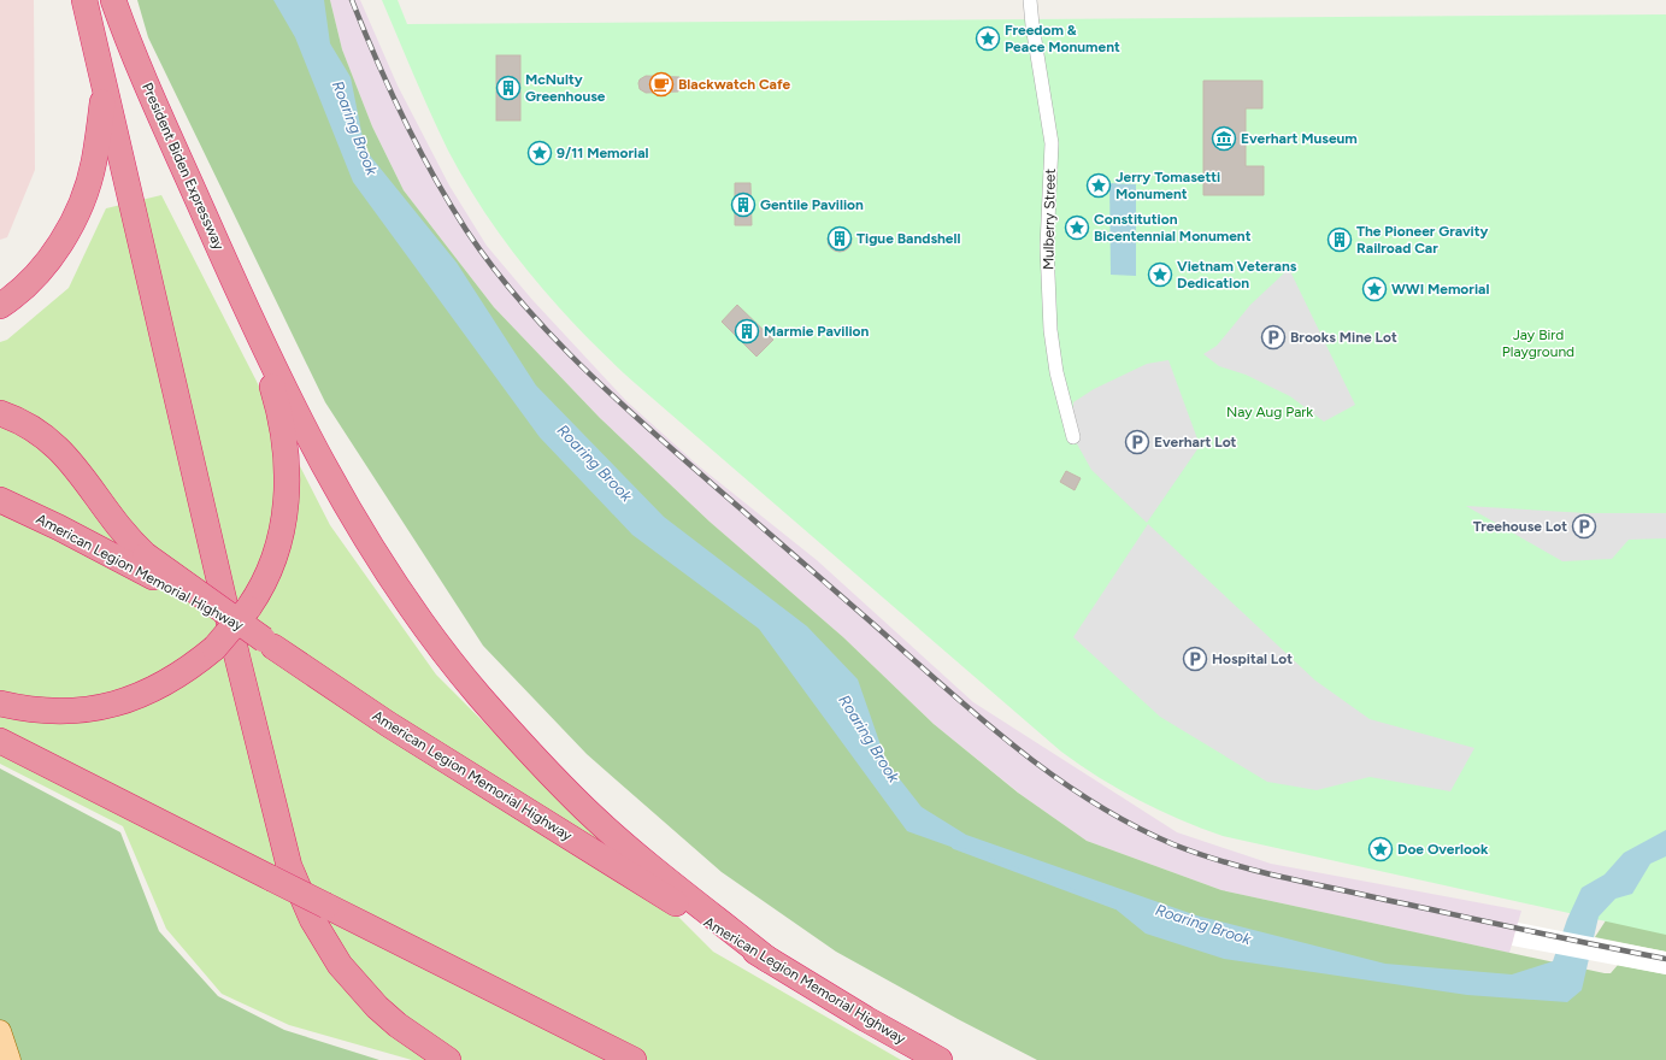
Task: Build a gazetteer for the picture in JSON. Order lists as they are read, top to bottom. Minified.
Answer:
{"streets":{"highway":["President Biden Expressway","American Legion Memorial Highway"],"street":["Mulberry Street"]},"water":["Roaring Brook"],"parks":["Jay Bird Playground","Nay Aug Park"],"places":{"place":["Freedom & Peace Monument","9/11 Memorial","Jerry Tomasetti Monument","Constitution Bicentennial Monument","Vietnam Veterans Dedication","WWI Memorial","Doe Overlook"],"cafe":["Blackwatch Cafe"],"building":["McNulty Greenhouse","Gentile Pavilion","Tigue Bandshell","The Pioneer Gravity Railroad Car","Marmie Pavilion"],"museum":["Everhart Museum"],"parking":["Brooks Mine Lot","Everhart Lot","Treehouse Lot","Hospital Lot"]}}
